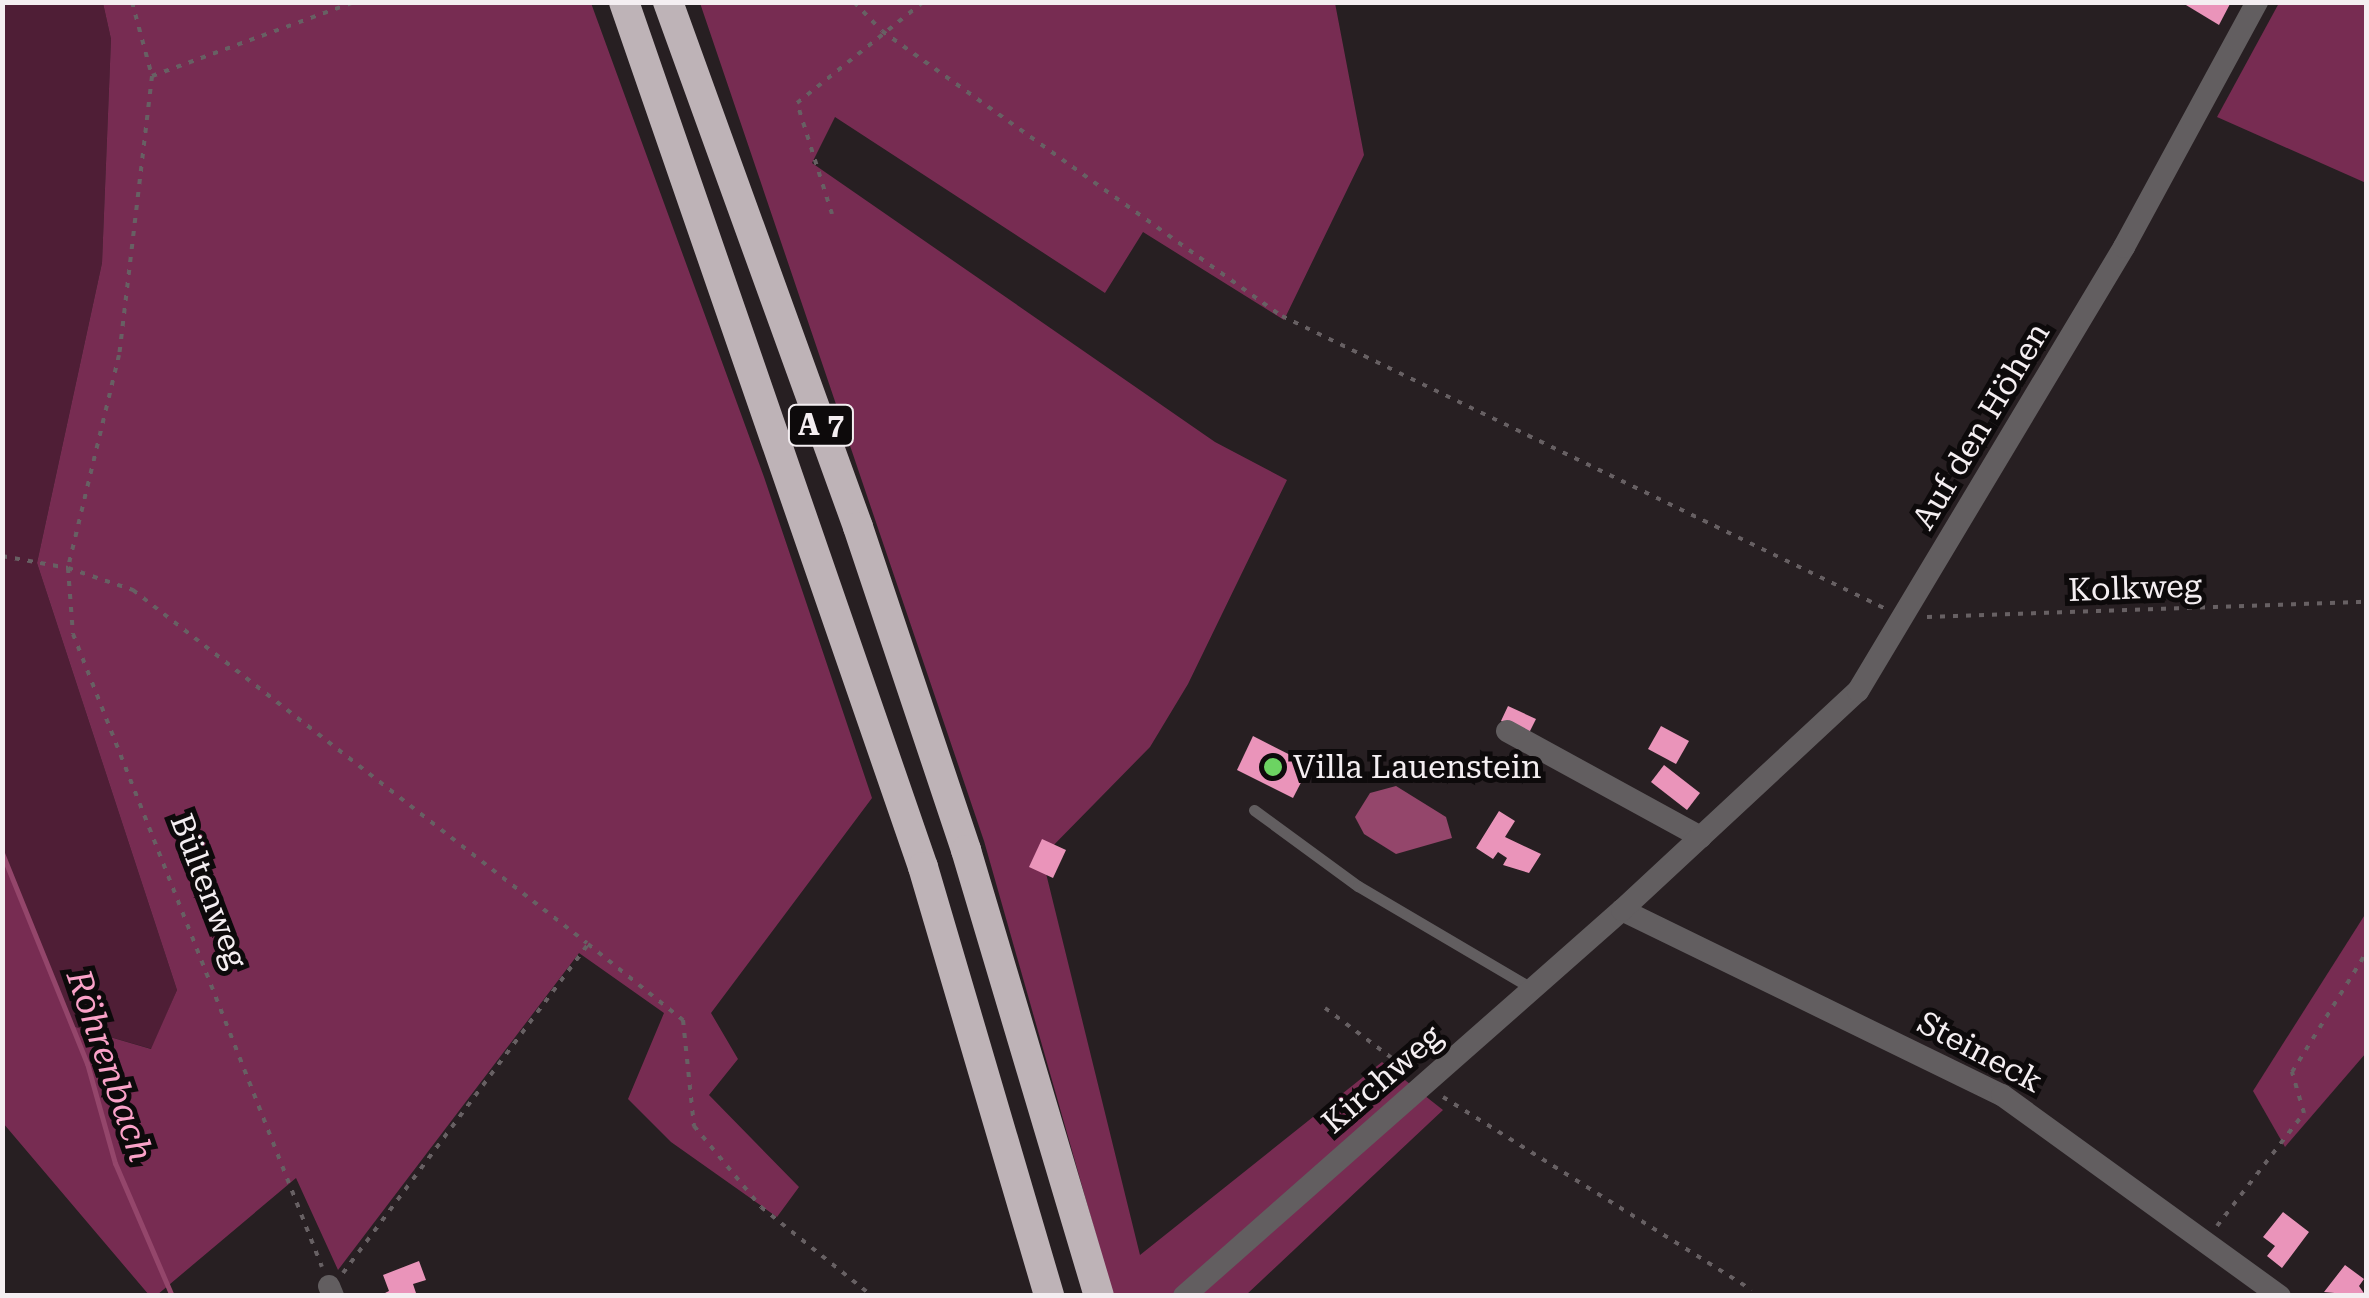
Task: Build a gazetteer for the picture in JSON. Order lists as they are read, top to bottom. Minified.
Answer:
{"streets":{"highway":["A 7"],"street":["Auf den Höhen","Steineck","Kirchweg"],"path":["Kolkweg","Bültenweg"]},"crossings":[["Auf den Höhen","Kolkweg"],["Auf den Höhen","Steineck"],["Auf den Höhen","Kirchweg"],["Steineck","Kirchweg"]],"water":["Röhrenbach"],"places":["Villa Lauenstein"]}
